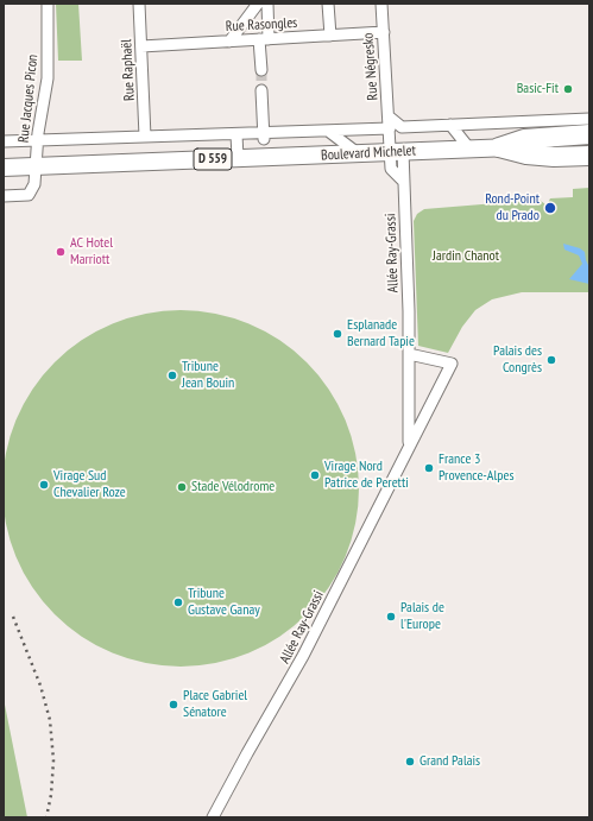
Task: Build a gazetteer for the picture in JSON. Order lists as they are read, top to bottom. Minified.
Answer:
{"streets":{"main road":["Boulevard Michelet","D 559"],"street":["Rue Rasongles","Rue Négresko","Rue Raphaël","Rue Jacques Picon","Allée Ray-Grassi"]},"crossings":[["Rue Rasongles","Rue Négresko"],["Rue Rasongles","Rue Raphaël"],["Rue Négresko","Boulevard Michelet"],["Rue Négresko","Allée Ray-Grassi"],["Rue Raphaël","Boulevard Michelet"],["Rue Jacques Picon","Boulevard Michelet"]],"parks":["Jardin Chanot"],"places":["Basic-Fit","Rond-Point du Prado","AC Hotel Marriott","Esplanade Bernard Tapie","Palais des Congrès","Tribune Jean Bouin","France 3 Provence-Alpes","Virage Nord Patrice de Peretti","Virage Sud Chevalier Roze","Stade Vélodrome","Tribune Gustave Ganay","Palais de l'Europe","Place Gabriel Sénatore","Grand Palais"]}
